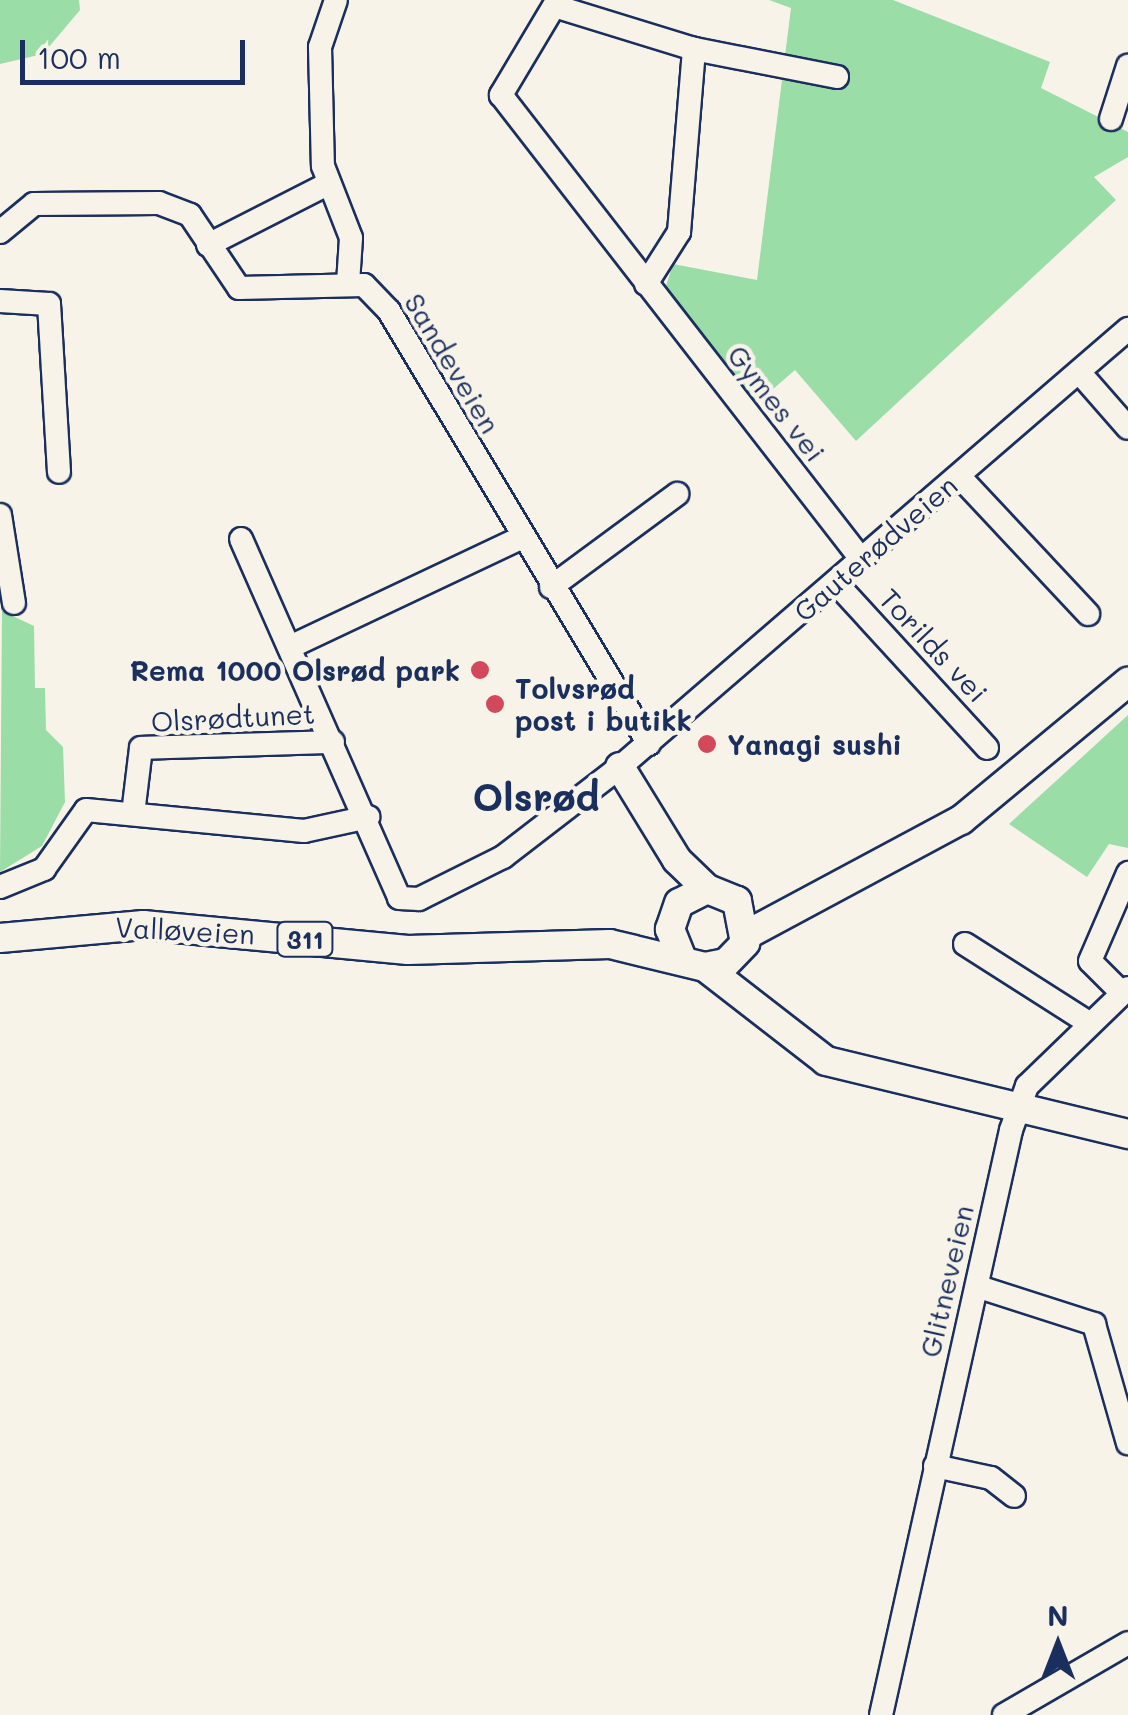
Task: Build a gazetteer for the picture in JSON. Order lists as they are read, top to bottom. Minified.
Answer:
{"streets":{"main road":["Valløveien","311"],"street":["Sandeveien","Gymes vei","Gauterødveien","Torilds vei","Olsrødtunet","Glitneveien"]},"crossings":[["Sandeveien","Gauterødveien"],["Gymes vei","Gauterødveien"],["Gauterødveien","Torilds vei"],["Gauterødveien","Olsrødtunet"],["Valløveien","311"]],"districts":["Olsrød"],"places":["Rema 1000 Olsrød park","Tolvsrød post i butikk","Yanagi sushi"],"scale_bar":"100 m","north":"top"}
